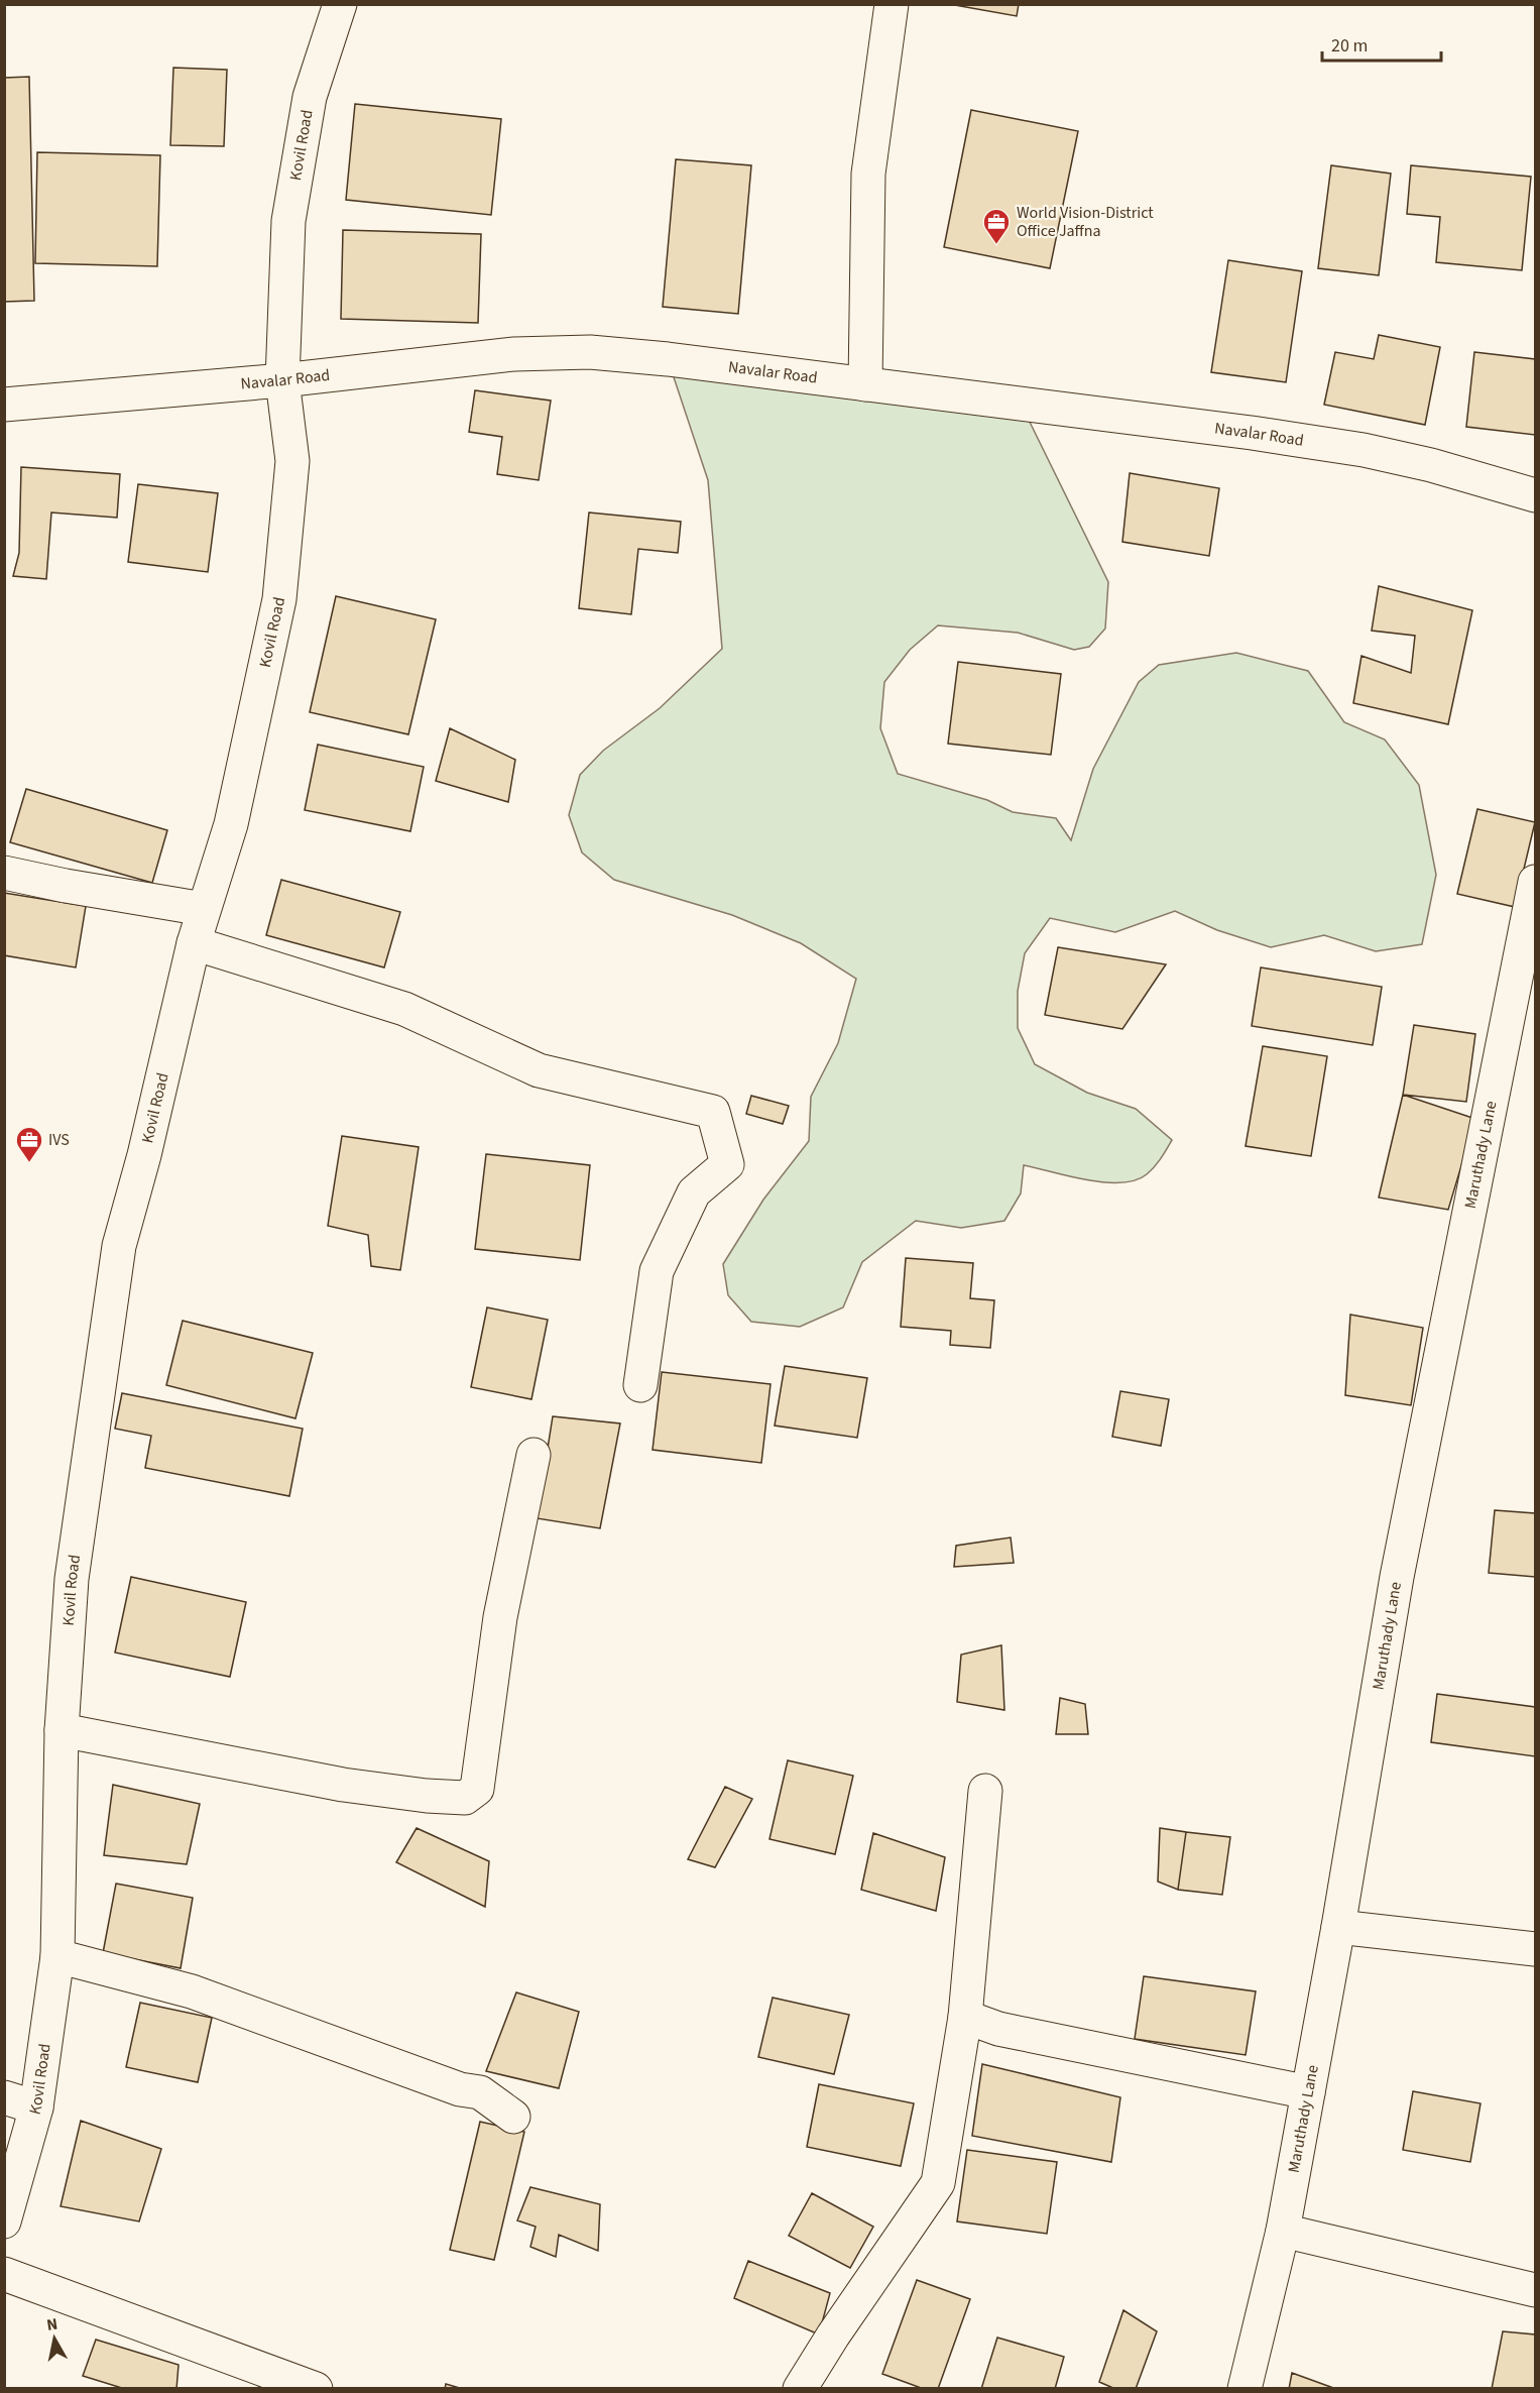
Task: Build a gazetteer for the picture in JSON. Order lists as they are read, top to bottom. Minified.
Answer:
{"streets":{"street":["Kovil Road","Navalar Road","Maruthady Lane"]},"crossings":[["Kovil Road","Navalar Road"]],"places":{"office":["World Vision-District Office Jaffna","IVS"]},"scale_bar":"20 m","north":"top"}
